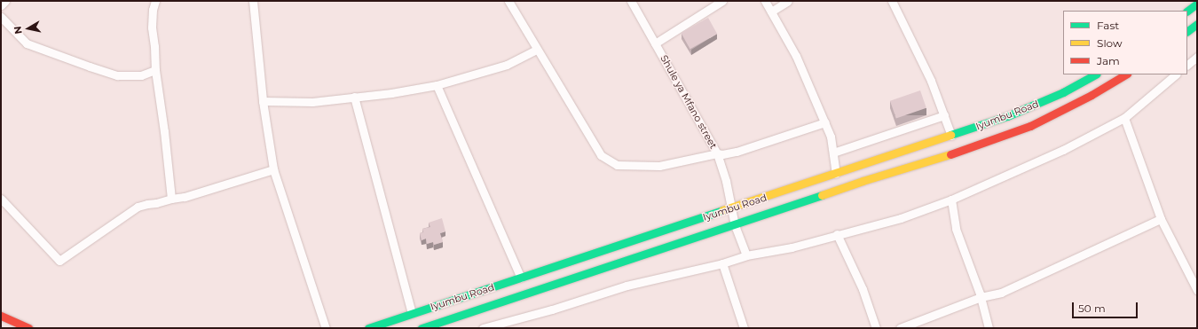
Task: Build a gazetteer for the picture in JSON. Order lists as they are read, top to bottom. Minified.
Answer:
{"streets":{"main road":["Iyumbu Road"],"street":["Shule ya Mfano street"]},"crossings":[["Shule ya Mfano street","Iyumbu Road"]],"legend":["Fast","Slow","Jam"],"scale_bar":"50 m","north":"left"}
